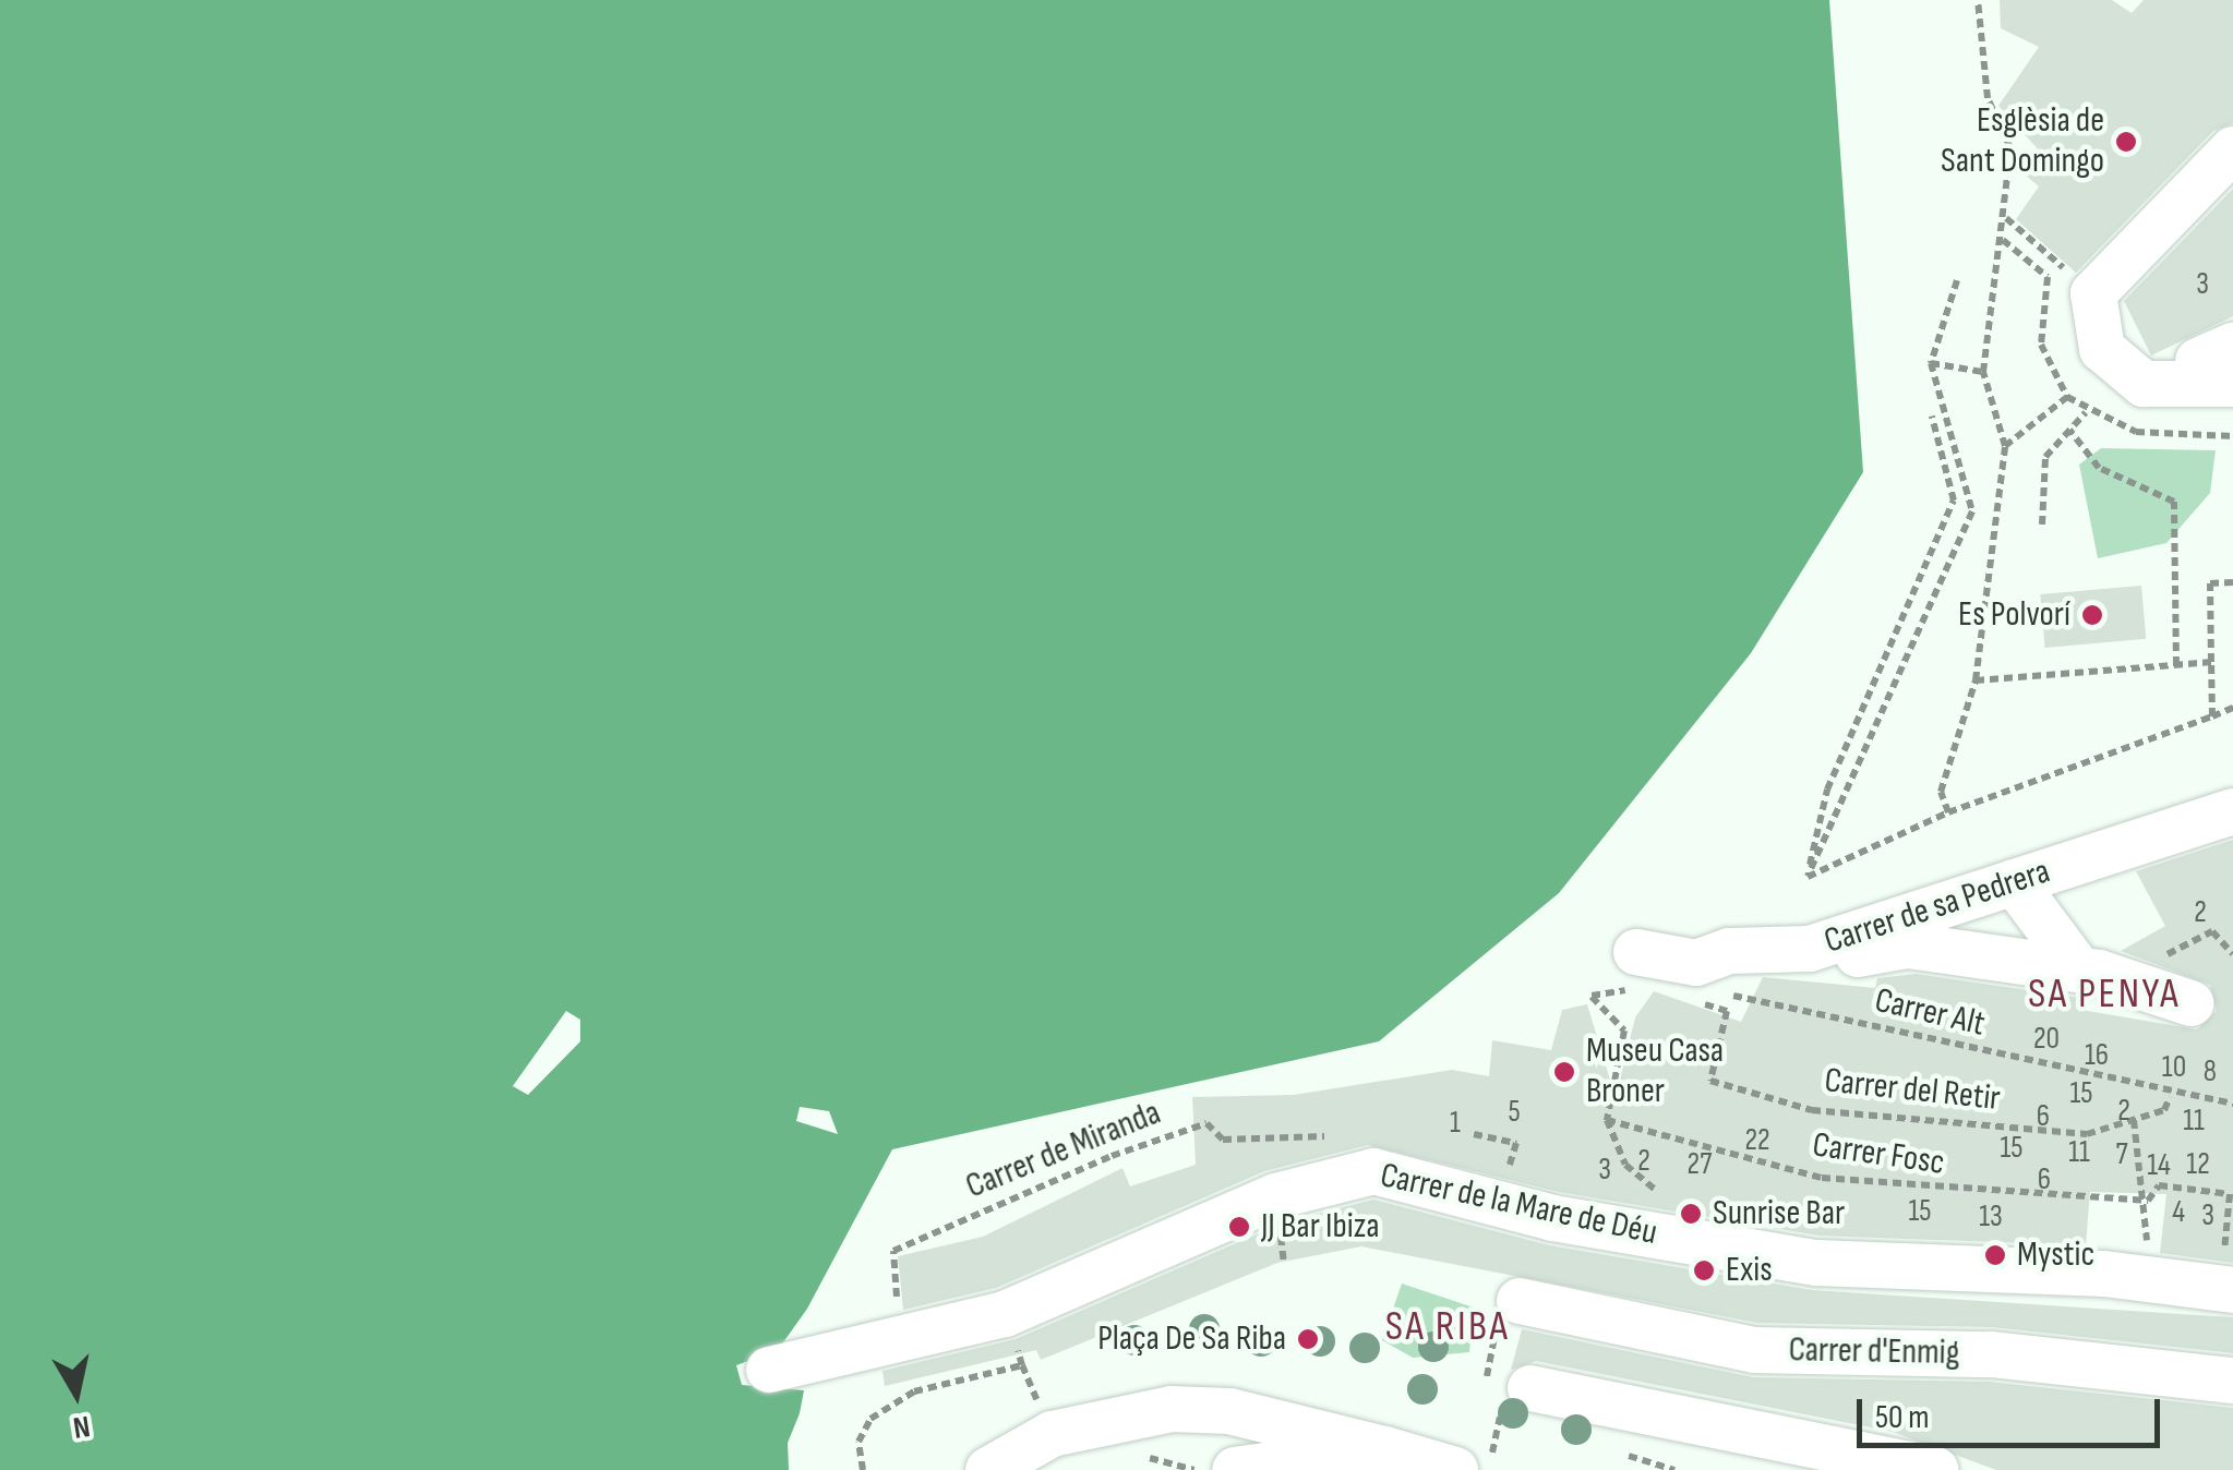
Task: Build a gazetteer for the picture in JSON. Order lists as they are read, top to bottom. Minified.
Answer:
{"streets":{"street":["Carrer de sa Pedrera","Carrer de la Mare de Déu","Carrer d'Enmig"],"path":["Carrer Alt","Carrer del Retir","Carrer de Miranda","Carrer Fosc"]},"crossings":[["Carrer Alt","Carrer del Retir"],["Carrer de Miranda","Carrer de la Mare de Déu"],["Carrer Fosc","Carrer de la Mare de Déu"]],"districts":["SA PENYA","SA RIBA"],"places":["Esglèsia de Sant Domingo","Es Polvorí","Museu Casa Broner","Sunrise Bar","JJ Bar Ibiza","Mystic","Exis","Plaça De Sa Riba"],"house_numbers":["3","2","20","16","10","8","15","2","5","6","11","1","22","15","11","7","2","27","12","14","3","6","15","4","3","13"],"scale_bar":"50 m","north":"bottom"}
